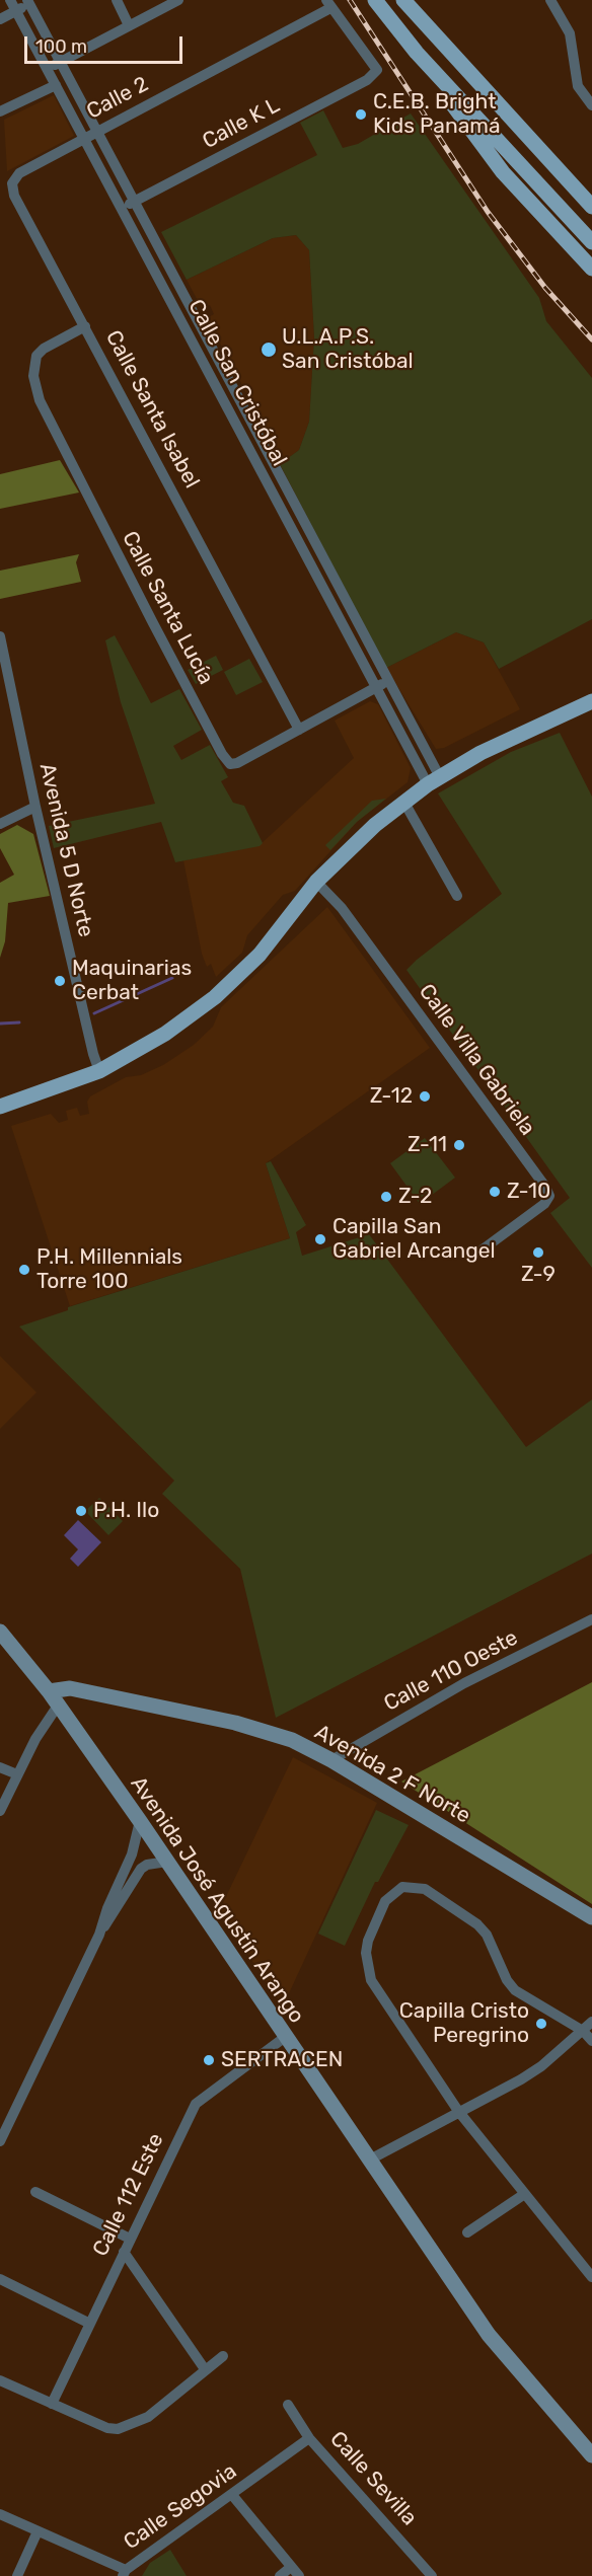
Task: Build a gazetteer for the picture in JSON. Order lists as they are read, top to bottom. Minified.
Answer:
{"streets":{"main road":["Avenida 2 F Norte","Avenida José Agustín Arango"],"street":["Calle 2","Calle K L","Calle San Cristóbal","Calle Santa Isabel","Calle Santa Lucía","Avenida 5 D Norte","Calle Villa Gabriela","Calle 110 Oeste","Calle 112 Este","Calle Sevilla","Calle Segovia"]},"crossings":[["Calle 2","Calle K L"],["Calle 2","Calle San Cristóbal"],["Calle 2","Calle Santa Isabel"],["Calle K L","Calle San Cristóbal"],["Calle San Cristóbal","Calle Santa Isabel"],["Calle San Cristóbal","Calle Santa Lucía"],["Calle Santa Isabel","Calle Santa Lucía"],["Calle 110 Oeste","Avenida 2 F Norte"],["Avenida 2 F Norte","Avenida José Agustín Arango"],["Avenida José Agustín Arango","Calle 112 Este"],["Calle Sevilla","Calle Segovia"]],"places":["C.E.B. Bright Kids Panamá","U.L.A.P.S. San Cristóbal","Maquinarias Cerbat","Z-12","Z-11","Z-10","Z-2","Capilla San Gabriel Arcangel","Z-9","P.H. Millennials Torre 100","P.H. Ilo","Capilla Cristo Peregrino","SERTRACEN"],"scale_bar":"100 m"}
